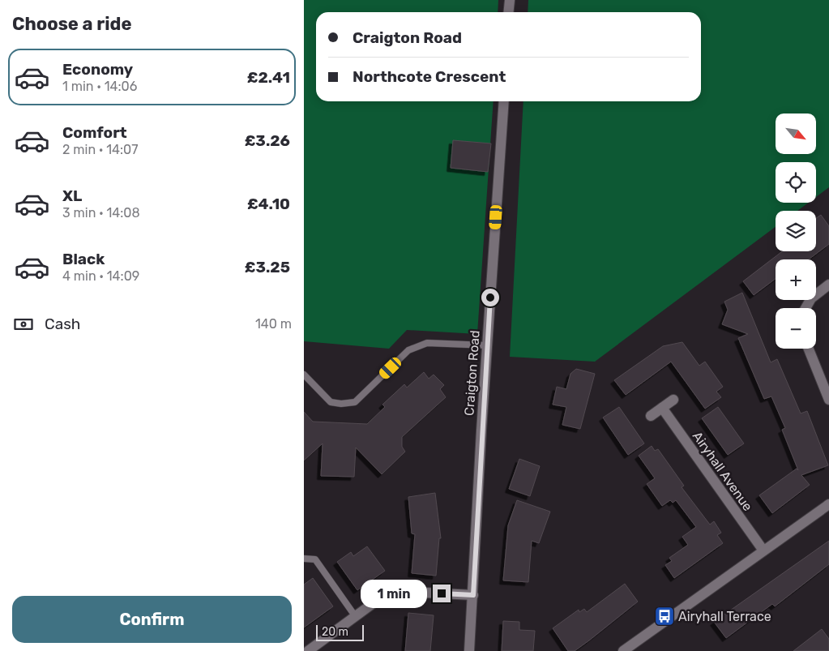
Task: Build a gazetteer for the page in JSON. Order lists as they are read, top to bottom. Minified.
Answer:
{"streets":{"street":["Craigton Road","Airyhall Avenue"]},"places":{"bus stop":["Airyhall Terrace"]},"scale_bar":"20 m","north":"bottom right","page":{"heading":"Choose a ride","banner":["Craigton Road","Northcote Crescent"],"list":[{"name":"Economy","note":"1 min · 14:06","value":"£2.41"},{"name":"Comfort","note":"2 min · 14:07","value":"£3.26"},{"name":"XL","note":"3 min · 14:08","value":"£4.10"},{"name":"Black","note":"4 min · 14:09","value":"£3.25"}],"map_buttons":["+","−"],"pay":["Cash","140 m"],"bubble":"1 min","buttons":"Confirm","scale":"20 m"}}
